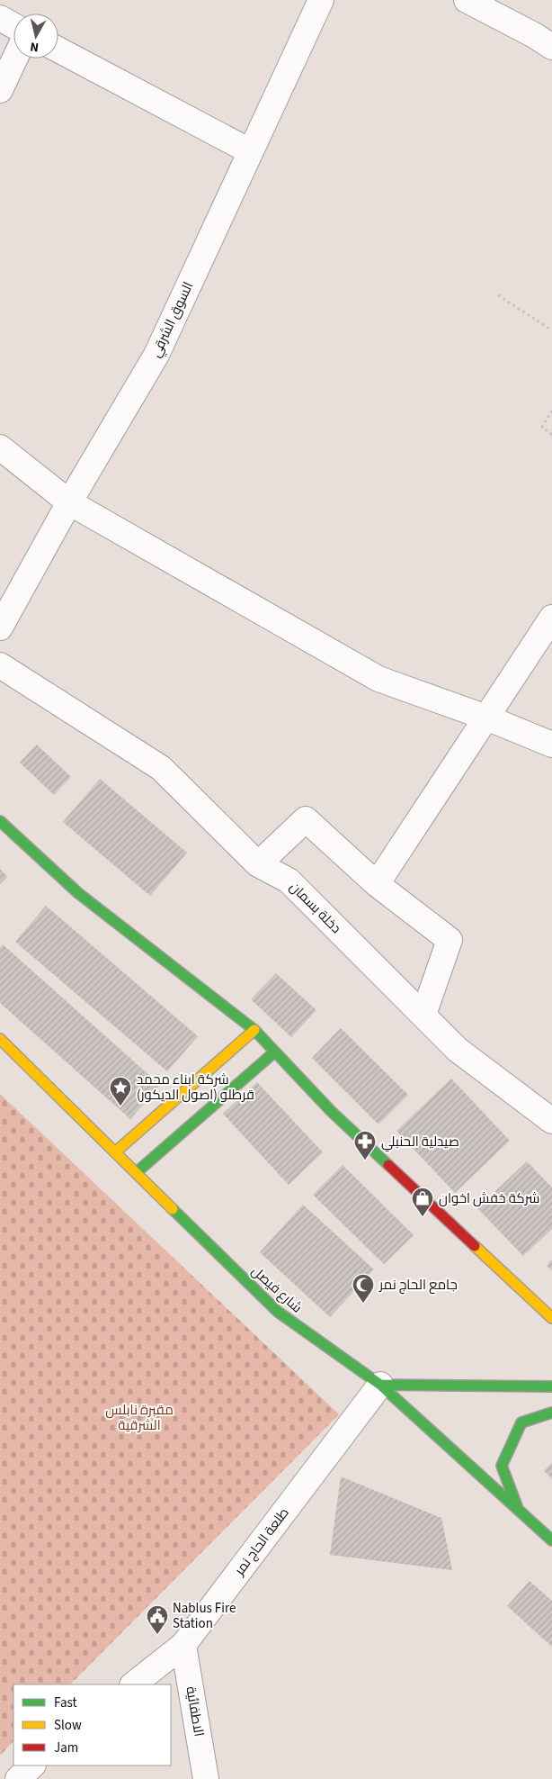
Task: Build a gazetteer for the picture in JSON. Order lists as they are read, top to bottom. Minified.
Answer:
{"streets":{"main road":["شارع فيصل"],"street":["السوق الشرقي","دخلة بسمان","طلعة الحاج نمر","الاطفائية"]},"crossings":[["شارع فيصل","طلعة الحاج نمر"],["طلعة الحاج نمر","الاطفائية"]],"parks":["مقبرة نابلس الشرقية"],"places":{"place":["شركة ابناء محمد قرطلو (اصول الديكور)"],"pharmacy":["صيدلية الحنبلي"],"shop":["شركة خفش اخوان"],"mosque":["جامع الحاج نمر"],"public building":["Nablus Fire Station"]},"legend":["Fast","Slow","Jam"],"north":"bottom"}
